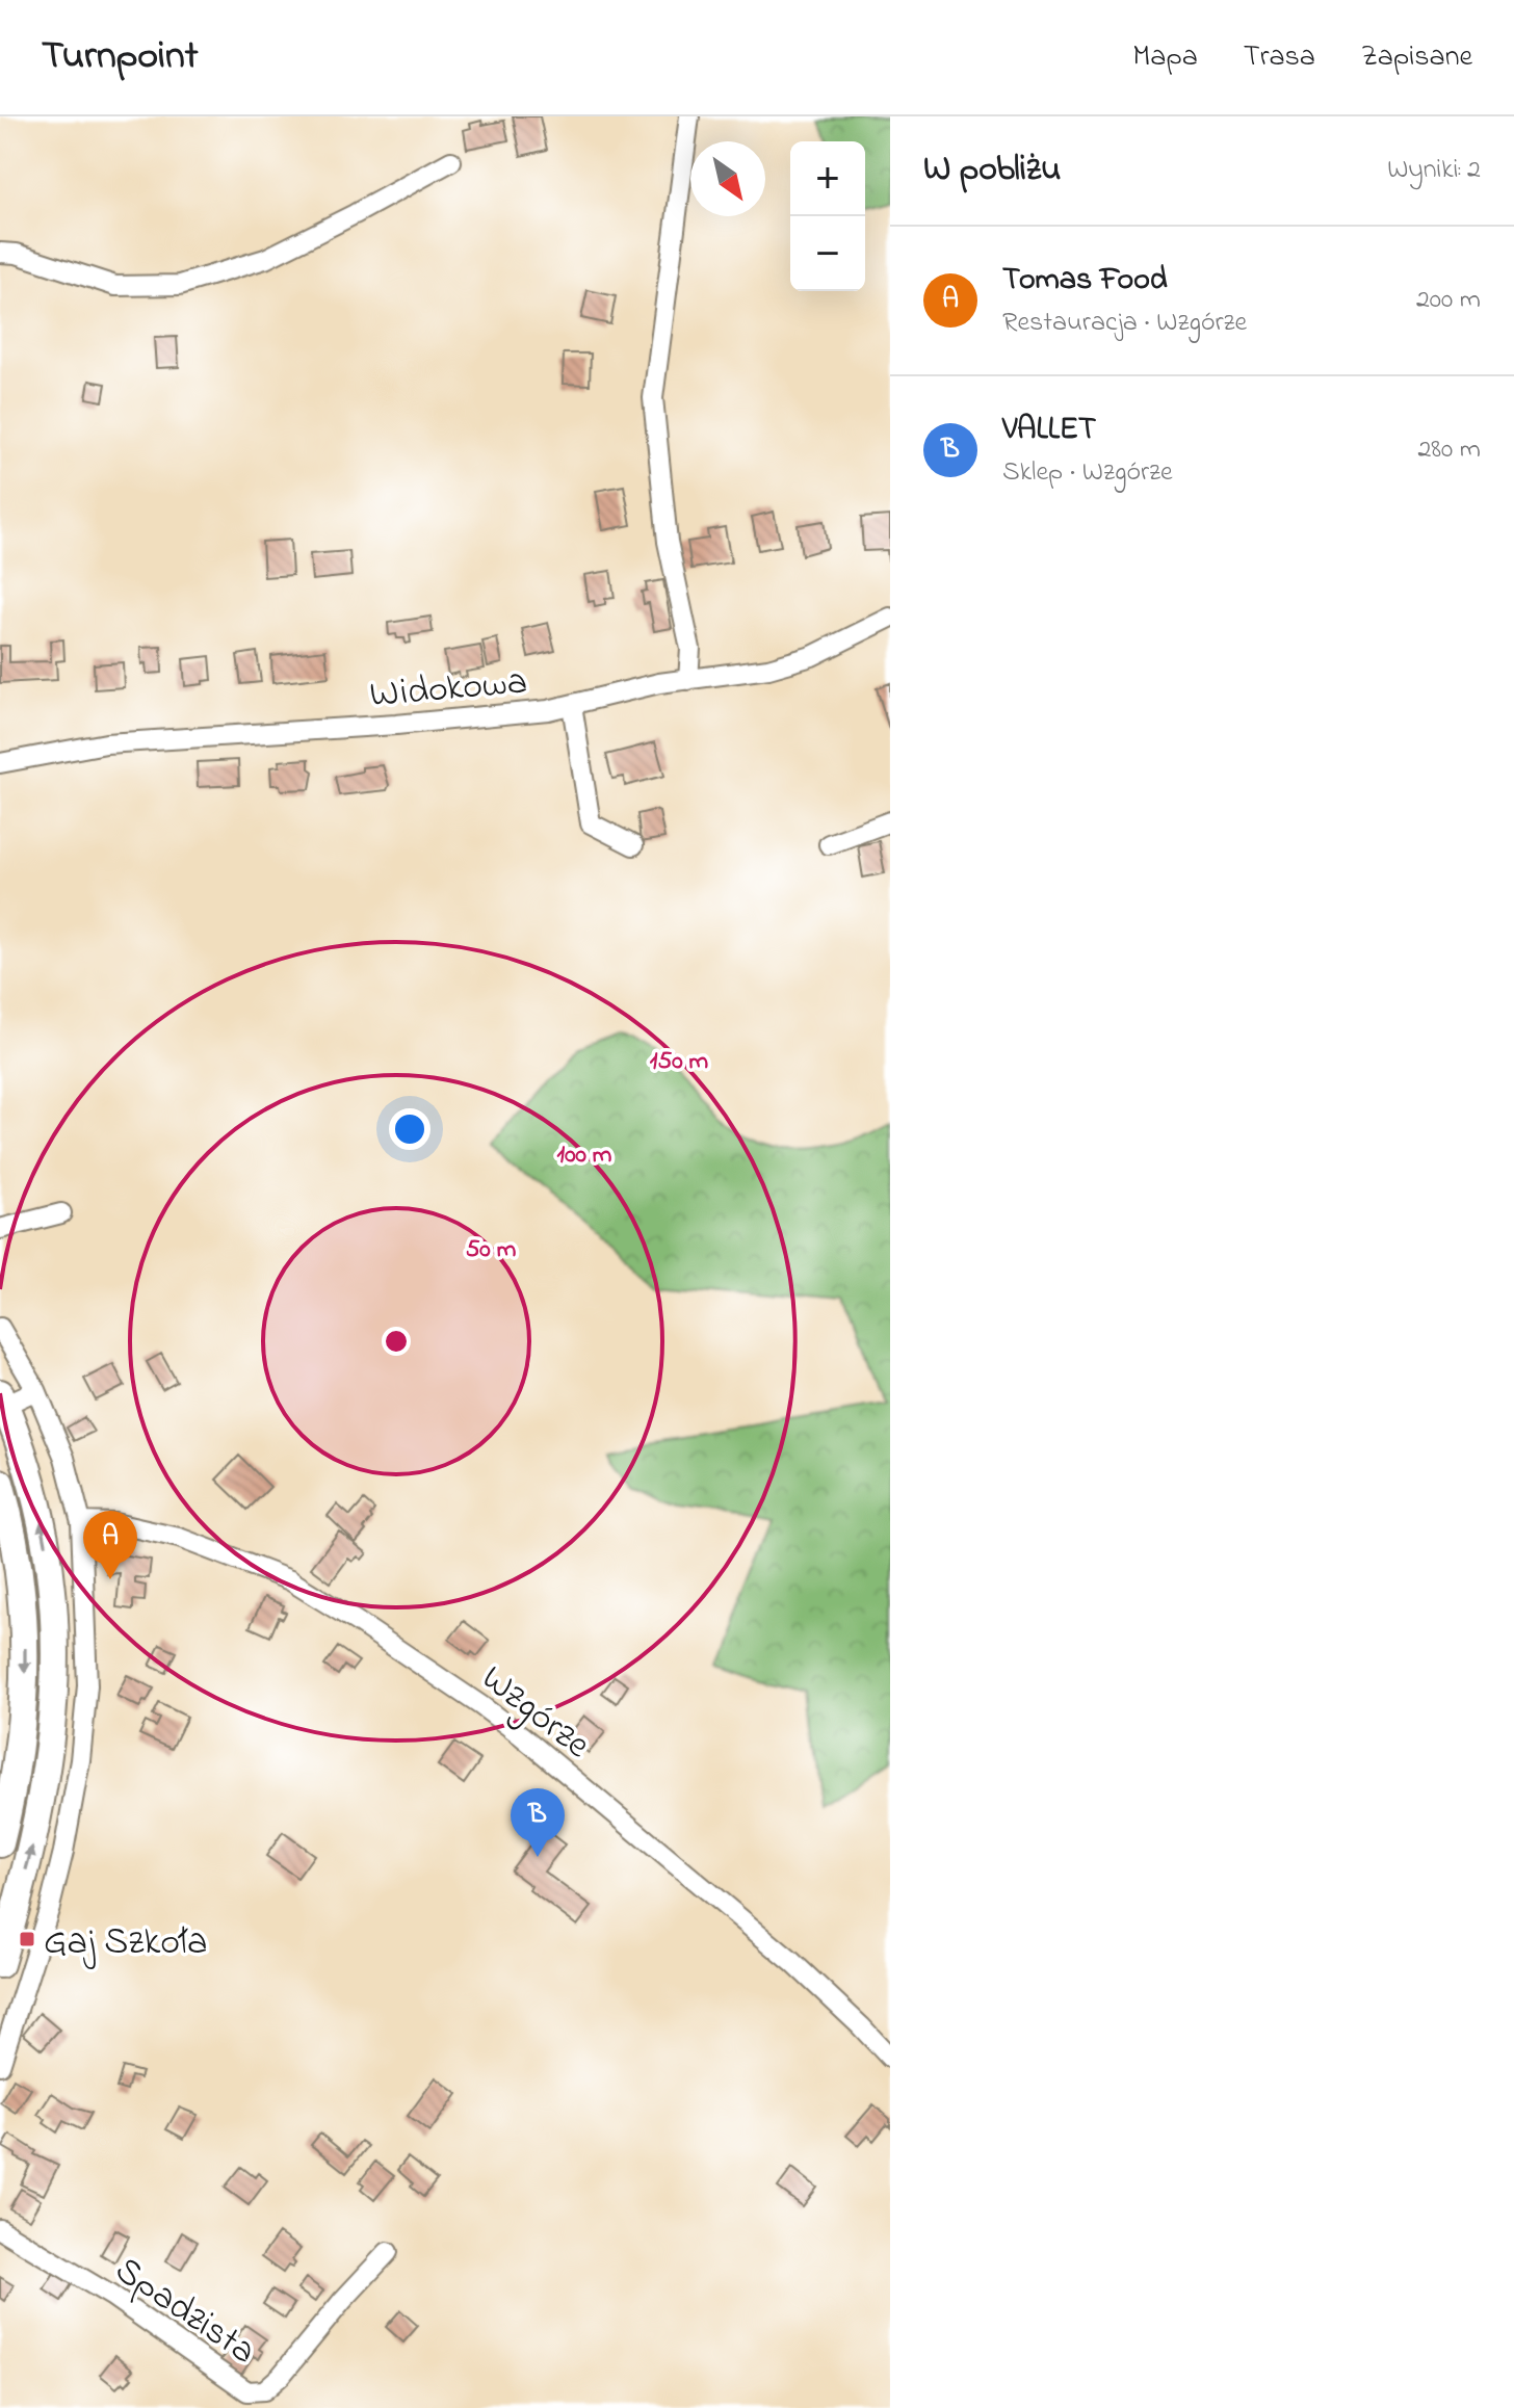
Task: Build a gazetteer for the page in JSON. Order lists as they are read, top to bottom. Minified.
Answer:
{"streets":{"street":["Widokowa","Wzgórze","Spadzista"]},"places":{"transit":["Gaj Szkoła"]},"north":"bottom right","page":{"header":"Turnpoint","nav":["Mapa","Trasa","Zapisane"],"heading":["W pobliżu","Wyniki: 2"],"map_buttons":["+","−"],"list":[{"mark":"A","name":"Tomas Food","note":"Restauracja · Wzgórze","value":"200 m"},{"mark":"B","name":"VALLET","note":"Sklep · Wzgórze","value":"280 m"}],"pins":["A","B"]},"rings":["150 m","100 m","50 m"]}
